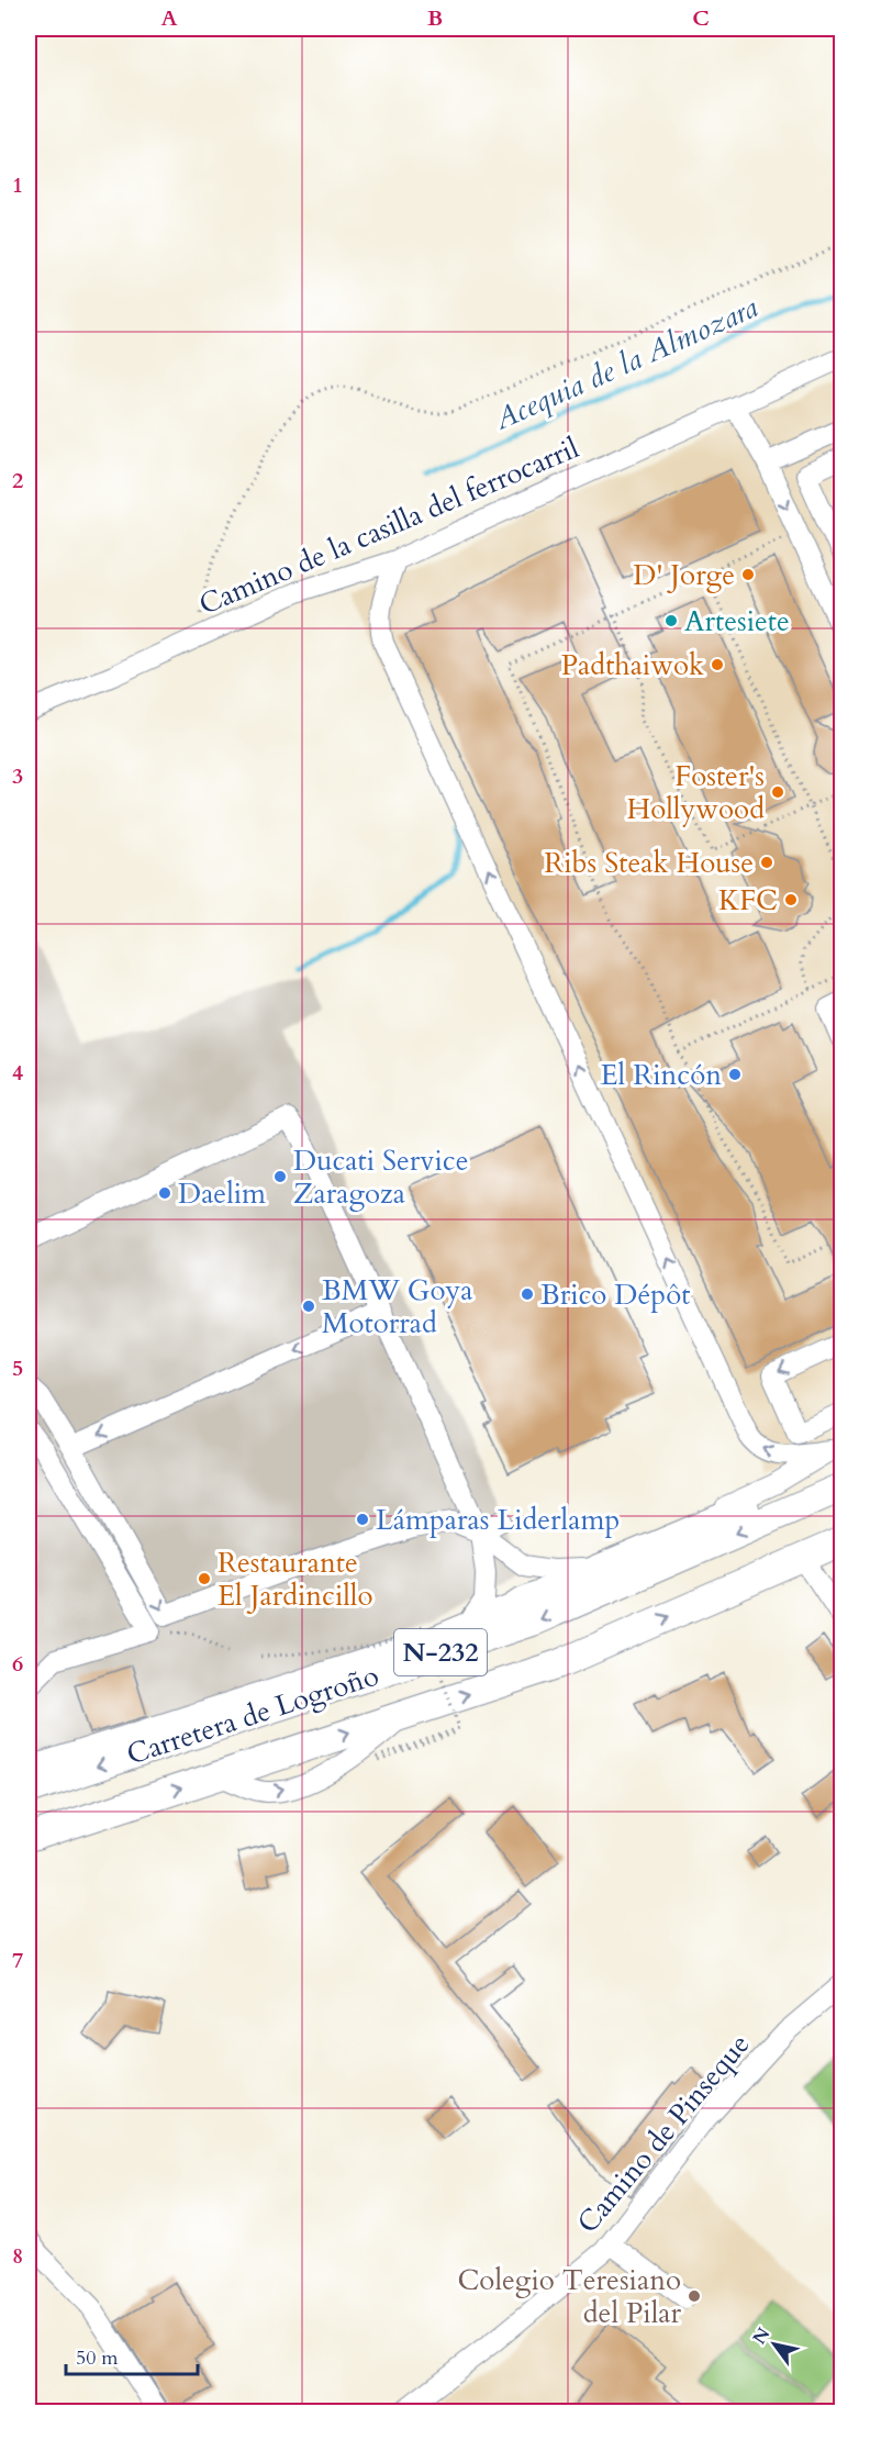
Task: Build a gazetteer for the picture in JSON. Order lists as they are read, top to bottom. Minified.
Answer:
{"streets":{"highway":["N-232","Carretera de Logroño"],"street":["Camino de la casilla del ferrocarril","Camino de Pinseque"]},"water":["Acequia de la Almozara"],"places":["D' Jorge","Artesiete","Padthaiwok","Foster's Hollywood","Ribs Steak House","KFC","El Rincón","Ducati Service Zaragoza","Daelim","Brico Dépôt","BMW Goya Motorrad","Lámparas Liderlamp","Restaurante El Jardincillo","Colegio Teresiano del Pilar"],"scale_bar":"50 m","north":"top left","grid":{"columns":["A","B","C"],"rows":["1","2","3","4","5","6","7","8"]}}
